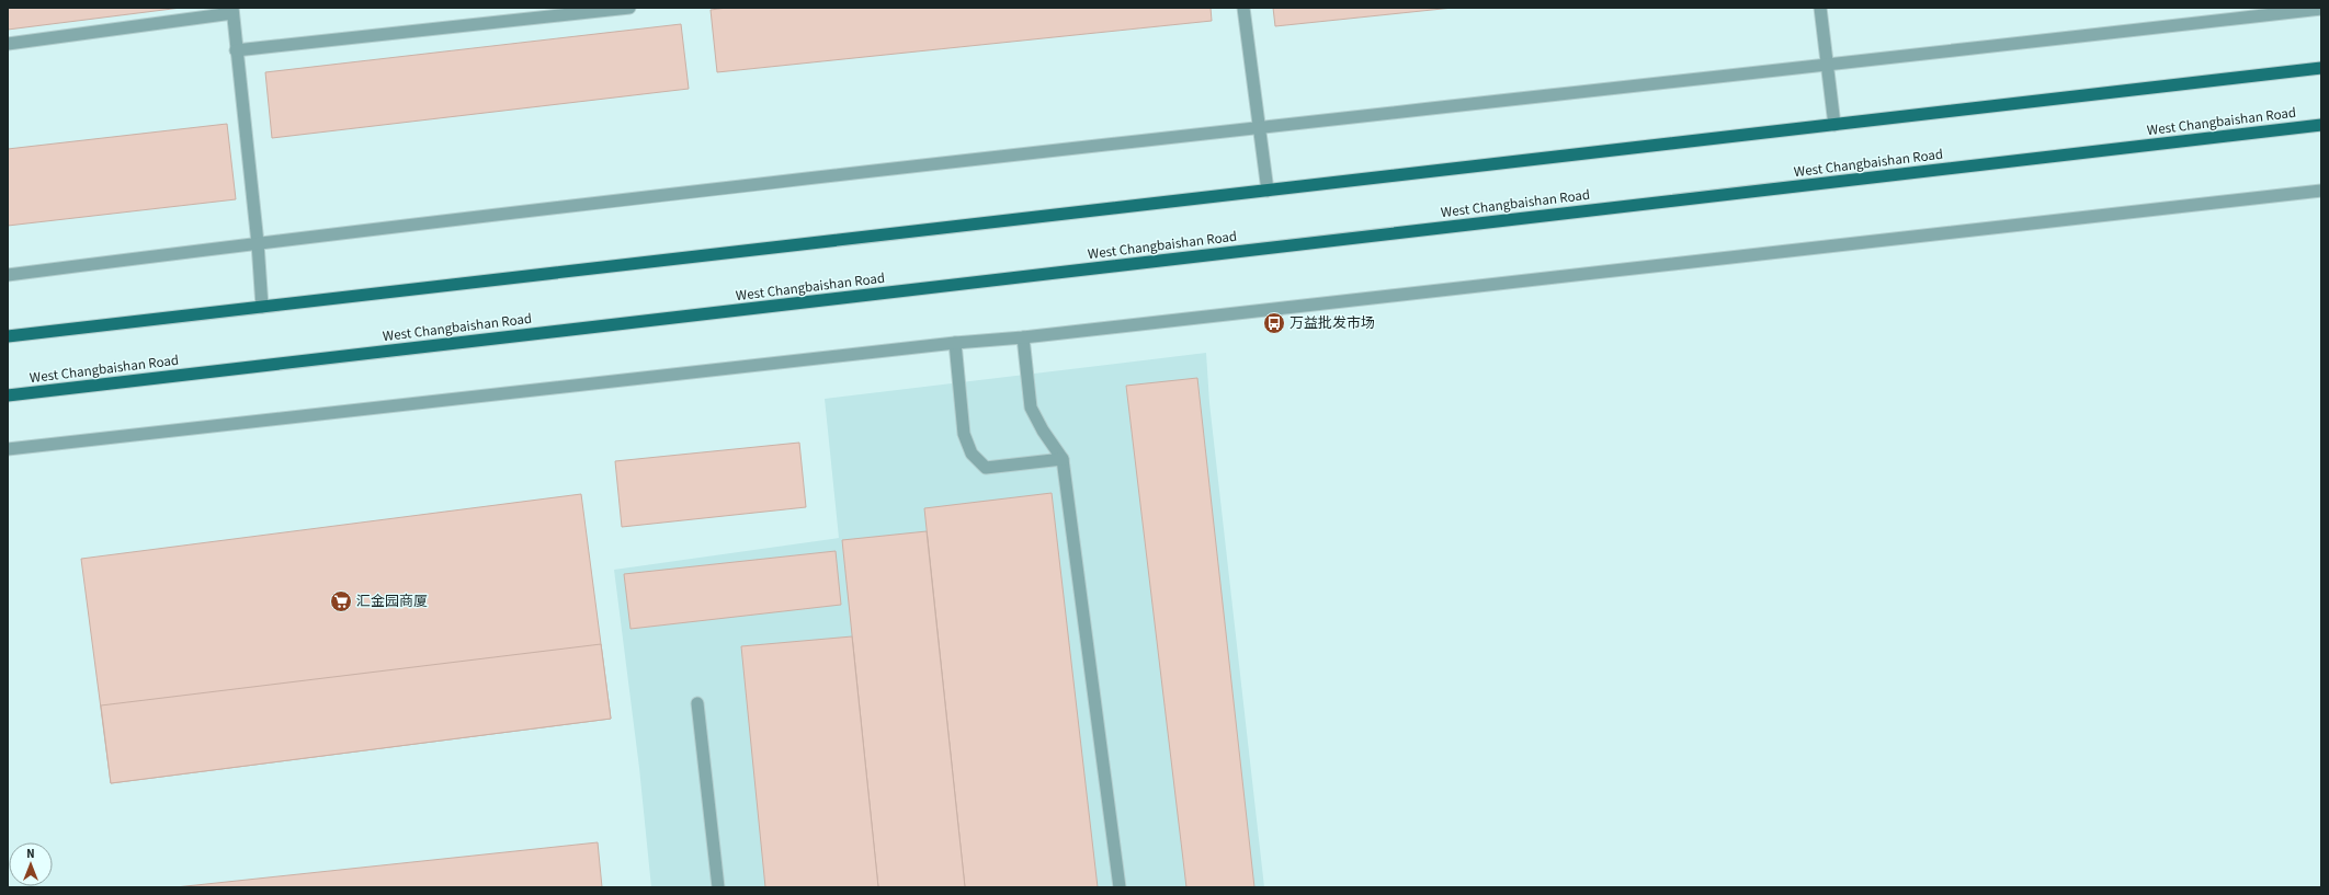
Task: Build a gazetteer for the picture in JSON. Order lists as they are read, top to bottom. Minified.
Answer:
{"streets":{"main road":["West Changbaishan Road"]},"places":{"bus stop":["万益批发市场"],"supermarket":["汇金园商厦"]},"north":"top"}
